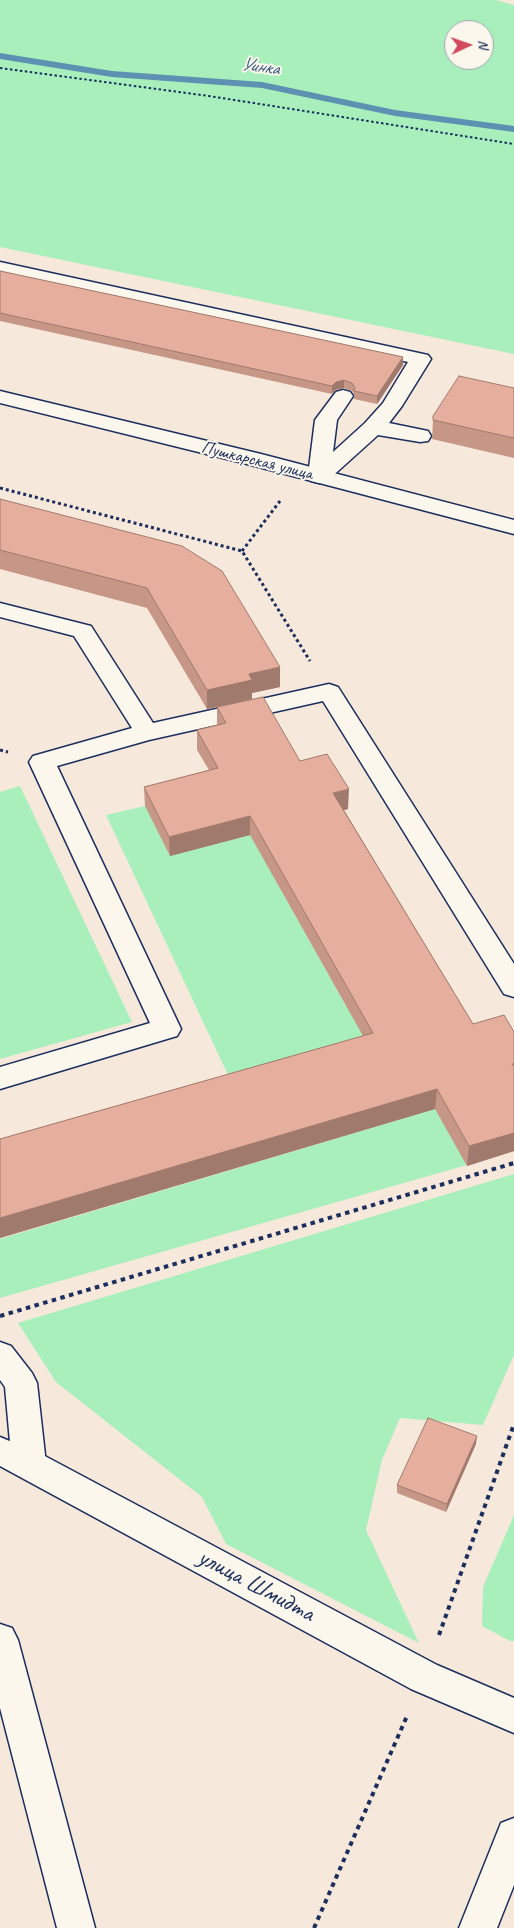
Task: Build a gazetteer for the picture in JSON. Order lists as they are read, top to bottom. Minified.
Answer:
{"streets":{"street":["Пушкарская улица","улица Шмидта"]},"water":["Уинка"],"north":"right"}
